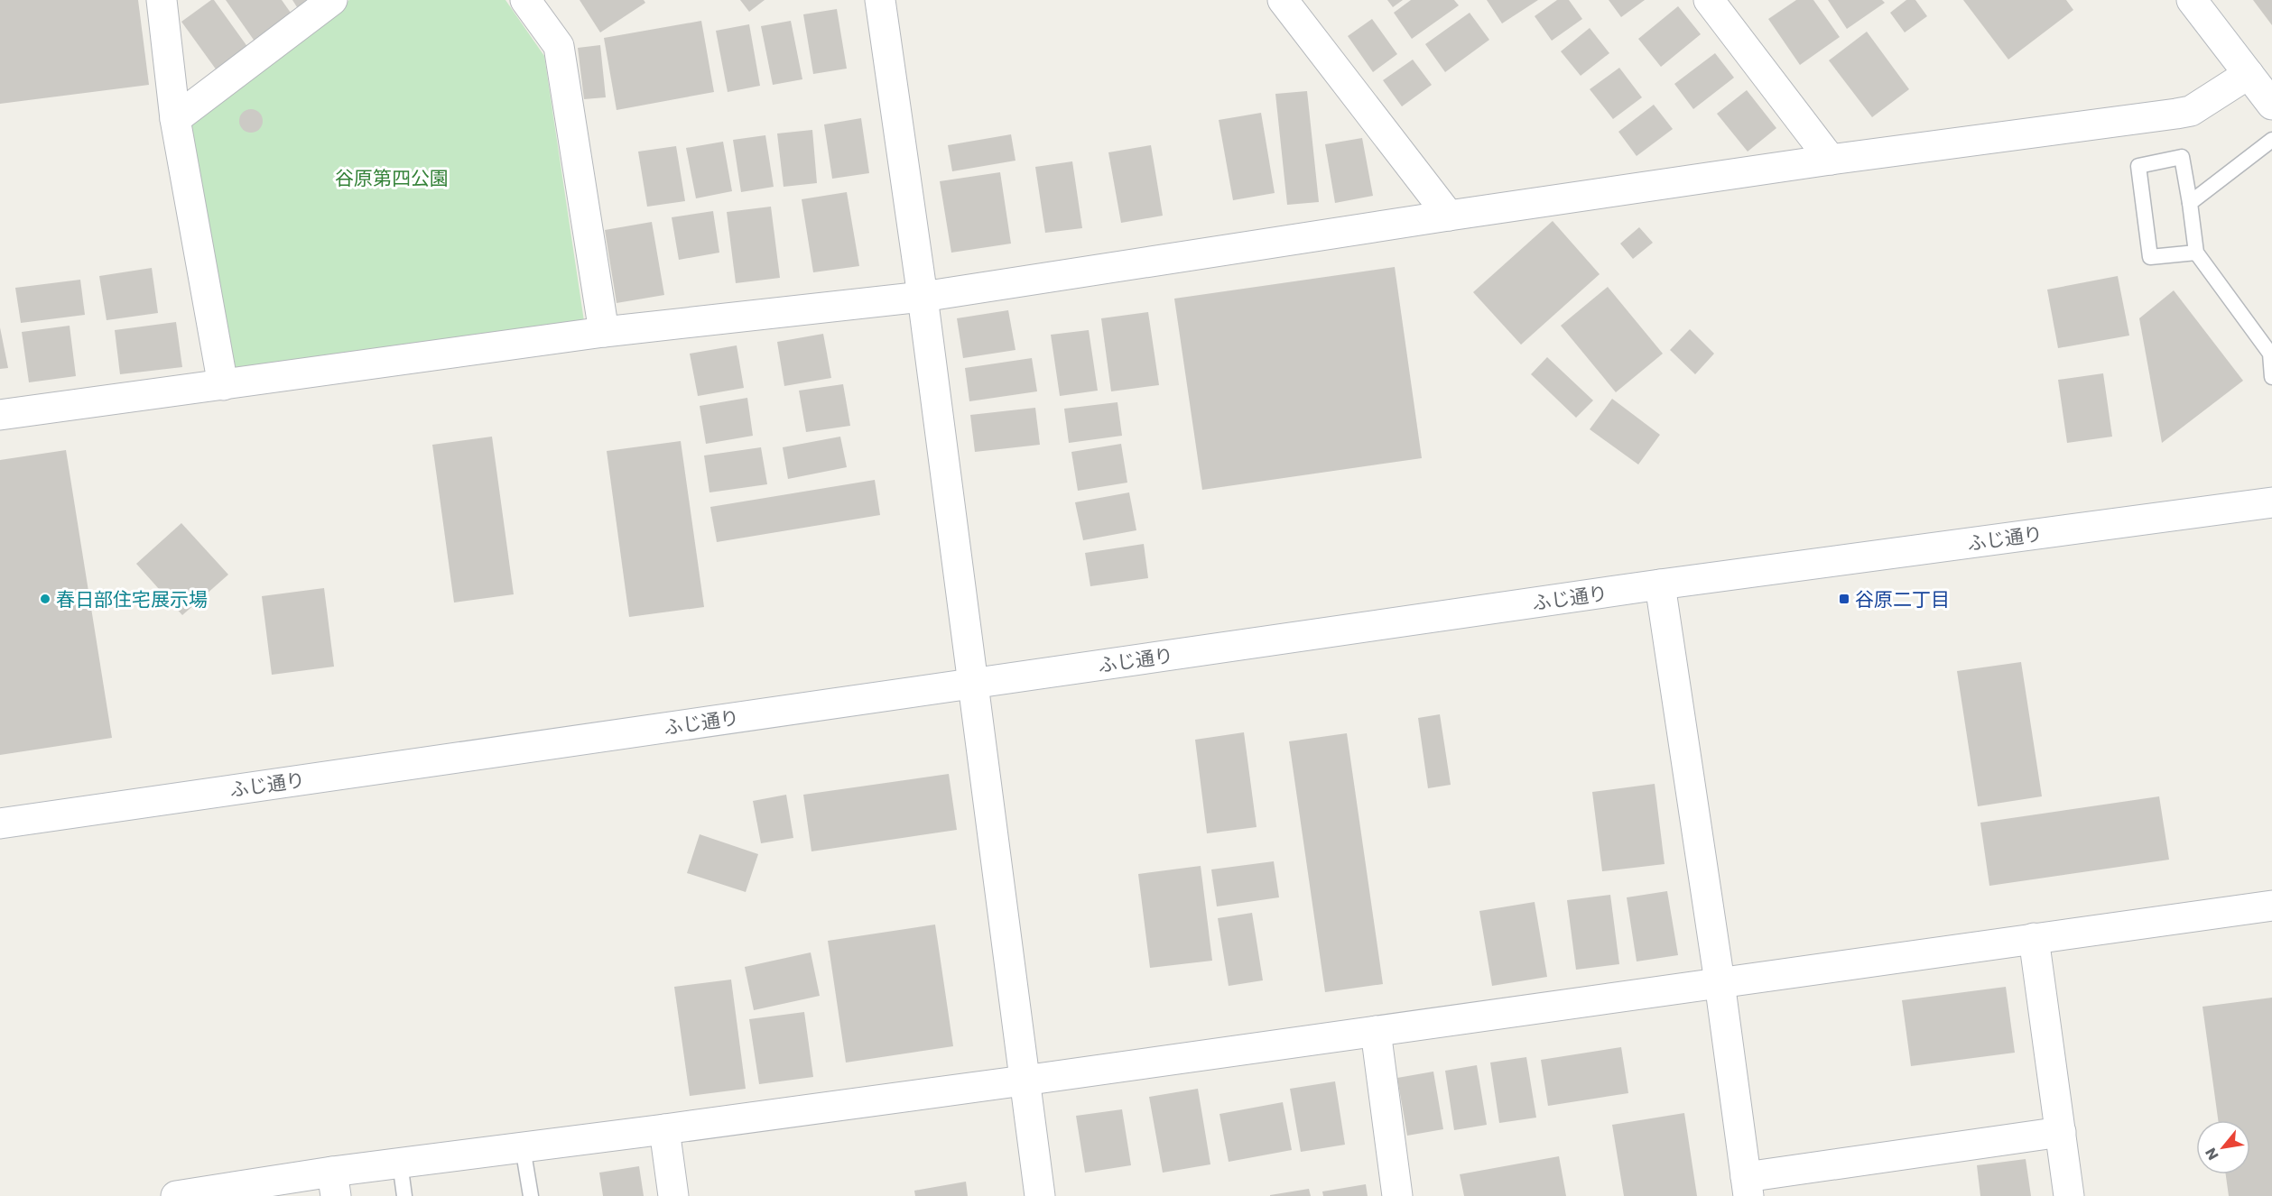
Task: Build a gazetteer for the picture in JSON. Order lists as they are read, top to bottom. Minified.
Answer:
{"streets":{"street":["ふじ通り"]},"parks":["谷原第四公園"],"places":{"other":["春日部住宅展示場"],"transit":["谷原二丁目"]},"north":"bottom left"}
